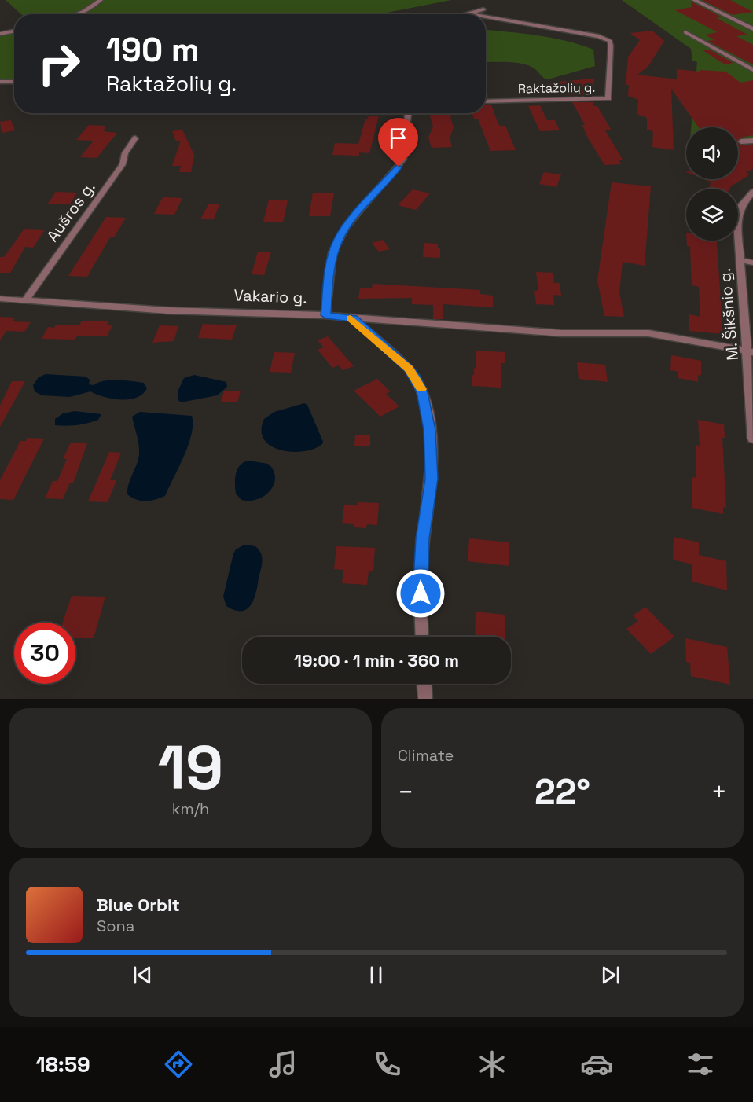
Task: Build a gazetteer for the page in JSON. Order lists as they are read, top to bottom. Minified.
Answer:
{"streets":{"street":["Raktažolių g.","Aušros g.","Vakario g.","M. Šikšnio g."]},"crossings":[["Aušros g.","Vakario g."],["Vakario g.","M. Šikšnio g."]],"page":{"turn":["190 m","Raktažolių g."],"limit":"30","trip":"19:00 · 1 min · 360 m","tile":[["19","km/h"],"Climate"],"heat":["−","22°","+"],"song":["Blue Orbit","Sona"],"tabs":"18:59"}}
